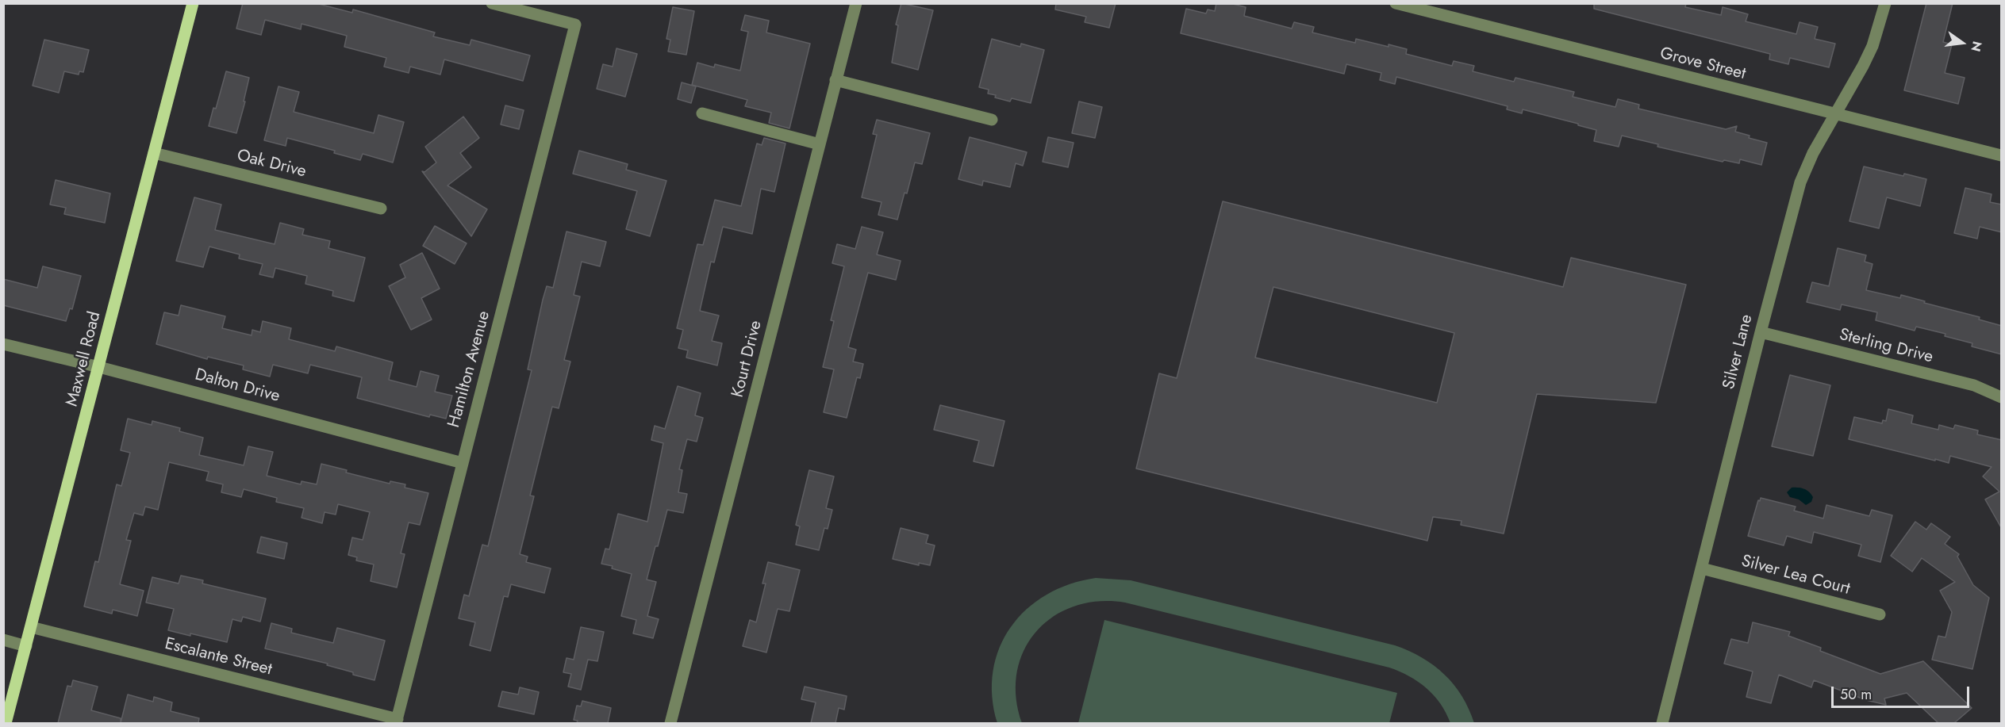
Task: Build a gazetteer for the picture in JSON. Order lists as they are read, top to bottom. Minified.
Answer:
{"streets":{"main road":["Maxwell Road"],"street":["Grove Street","Oak Drive","Sterling Drive","Silver Lane","Kourt Drive","Hamilton Avenue","Dalton Drive","Silver Lea Court","Escalante Street"]},"crossings":[["Grove Street","Silver Lane"],["Oak Drive","Maxwell Road"],["Sterling Drive","Silver Lane"],["Silver Lane","Silver Lea Court"],["Maxwell Road","Dalton Drive"],["Maxwell Road","Escalante Street"],["Hamilton Avenue","Dalton Drive"],["Hamilton Avenue","Escalante Street"]],"scale_bar":"50 m","north":"right"}
